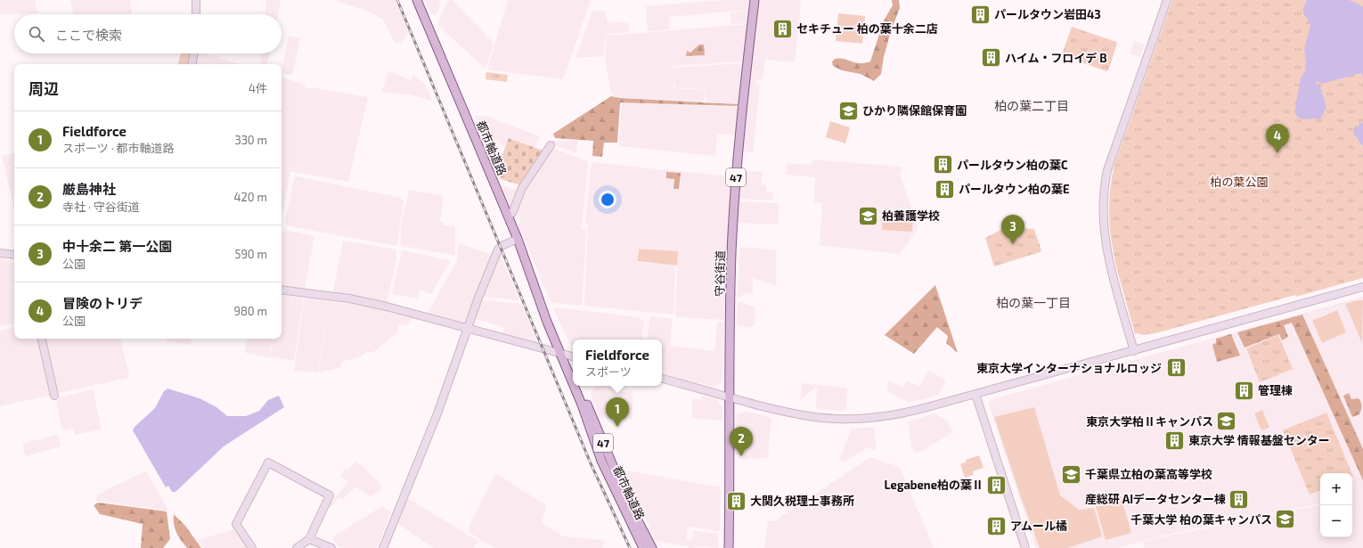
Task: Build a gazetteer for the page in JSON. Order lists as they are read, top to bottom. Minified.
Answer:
{"streets":{"main road":["都市軸道路","47","守谷街道"]},"districts":["柏の葉二丁目","柏の葉一丁目"],"parks":["柏の葉公園"],"places":{"building":["パールタウン岩田43","セキチュー 柏の葉十余二店","ハイム・フロイデ B","パールタウン柏の葉C","パールタウン柏の葉E","東京大学インターナショナルロッジ","管理棟","東京大学 情報基盤センター","Legabene柏の葉Ⅱ","産総研 AIデータセンター棟","大関久税理士事務所","アムール橘"],"school or university":["ひかり隣保館保育園","柏養護学校","東京大学柏Ⅱキャンパス","千葉県立柏の葉高等学校","千葉大学 柏の葉キャンパス"]},"page":{"search":"ここで検索","heading":["周辺","4件"],"list":[{"mark":"1","name":"Fieldforce","note":"スポーツ · 都市軸道路","value":"330 m"},{"mark":"2","name":"厳島神社","note":"寺社 · 守谷街道","value":"420 m"},{"mark":"3","name":"中十余二 第一公園","note":"公園","value":"590 m"},{"mark":"4","name":"冒険のトリデ","note":"公園","value":"980 m"}],"pins":["4","3","1","2"],"popup":["Fieldforce","スポーツ"],"map_buttons":["+","−"]}}
